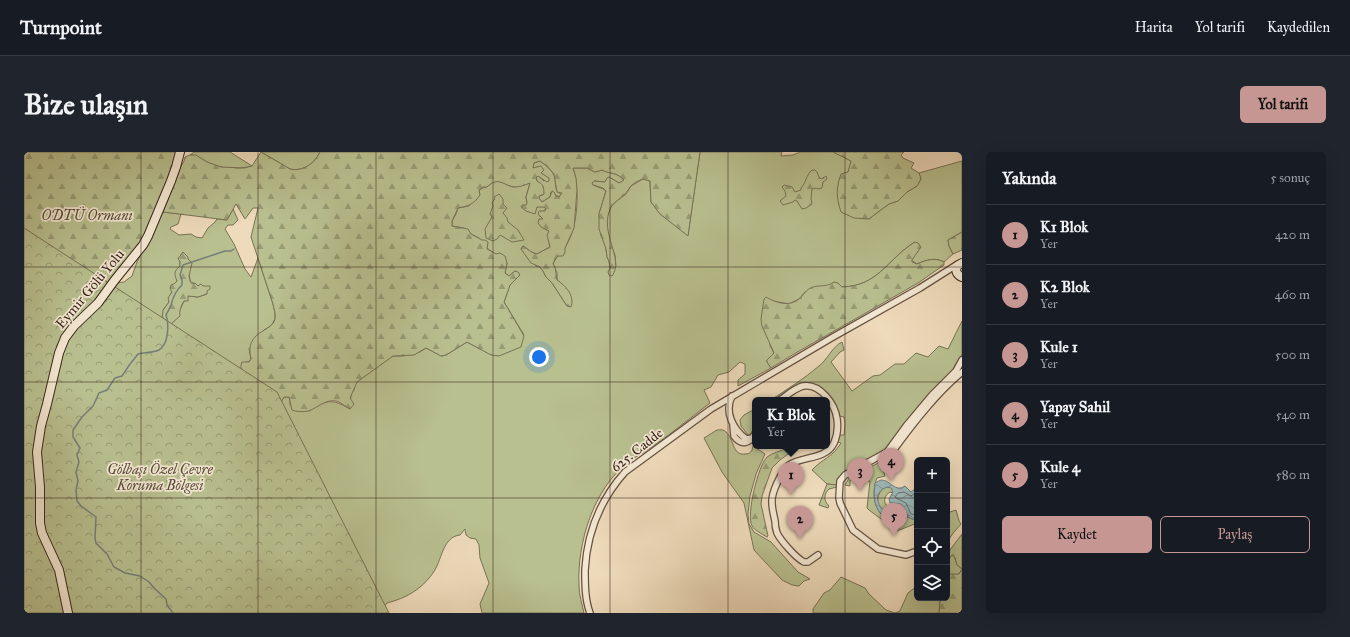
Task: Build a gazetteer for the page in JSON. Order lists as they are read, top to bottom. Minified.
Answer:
{"streets":{"street":["Eymir Gölü Yolu","625. Cadde"]},"parks":["ODTÜ Ormanı","Gölbaşı Özel Çevre Koruma Bölgesi"],"page":{"header":"Turnpoint","nav":["Harita","Yol tarifi","Kaydedilen"],"buttons":["Yol tarifi",["Kaydet","Paylaş"]],"title":"Bize ulaşın","heading":["Yakında","5 sonuç"],"list":[{"mark":"1","name":"K1 Blok","note":"Yer","value":"420 m"},{"mark":"2","name":"K2 Blok","note":"Yer","value":"460 m"},{"mark":"3","name":"Kule 1","note":"Yer","value":"500 m"},{"mark":"4","name":"Yapay Sahil","note":"Yer","value":"540 m"},{"mark":"5","name":"Kule 4","note":"Yer","value":"580 m"}],"popup":["K1 Blok","Yer"],"pins":["4","3","1","5","2"],"map_buttons":["+","−"]}}
